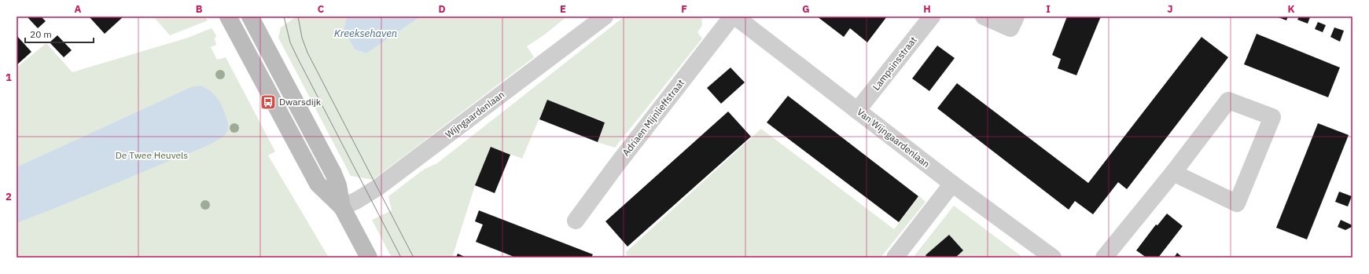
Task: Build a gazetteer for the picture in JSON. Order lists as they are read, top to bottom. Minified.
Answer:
{"streets":{"street":["Lampsinsstraat","Wijngaardenlaan","Adriaen Mijnlieffstraat","Van Wijngaardenlaan"]},"crossings":[["Lampsinsstraat","Van Wijngaardenlaan"]],"water":["Kreeksehaven"],"parks":["De Twee Heuvels"],"places":{"bus stop":["Dwarsdijk"]},"scale_bar":"20 m","grid":{"columns":["A","B","C","D","E","F","G","H","I","J","K"],"rows":["1","2"]}}
